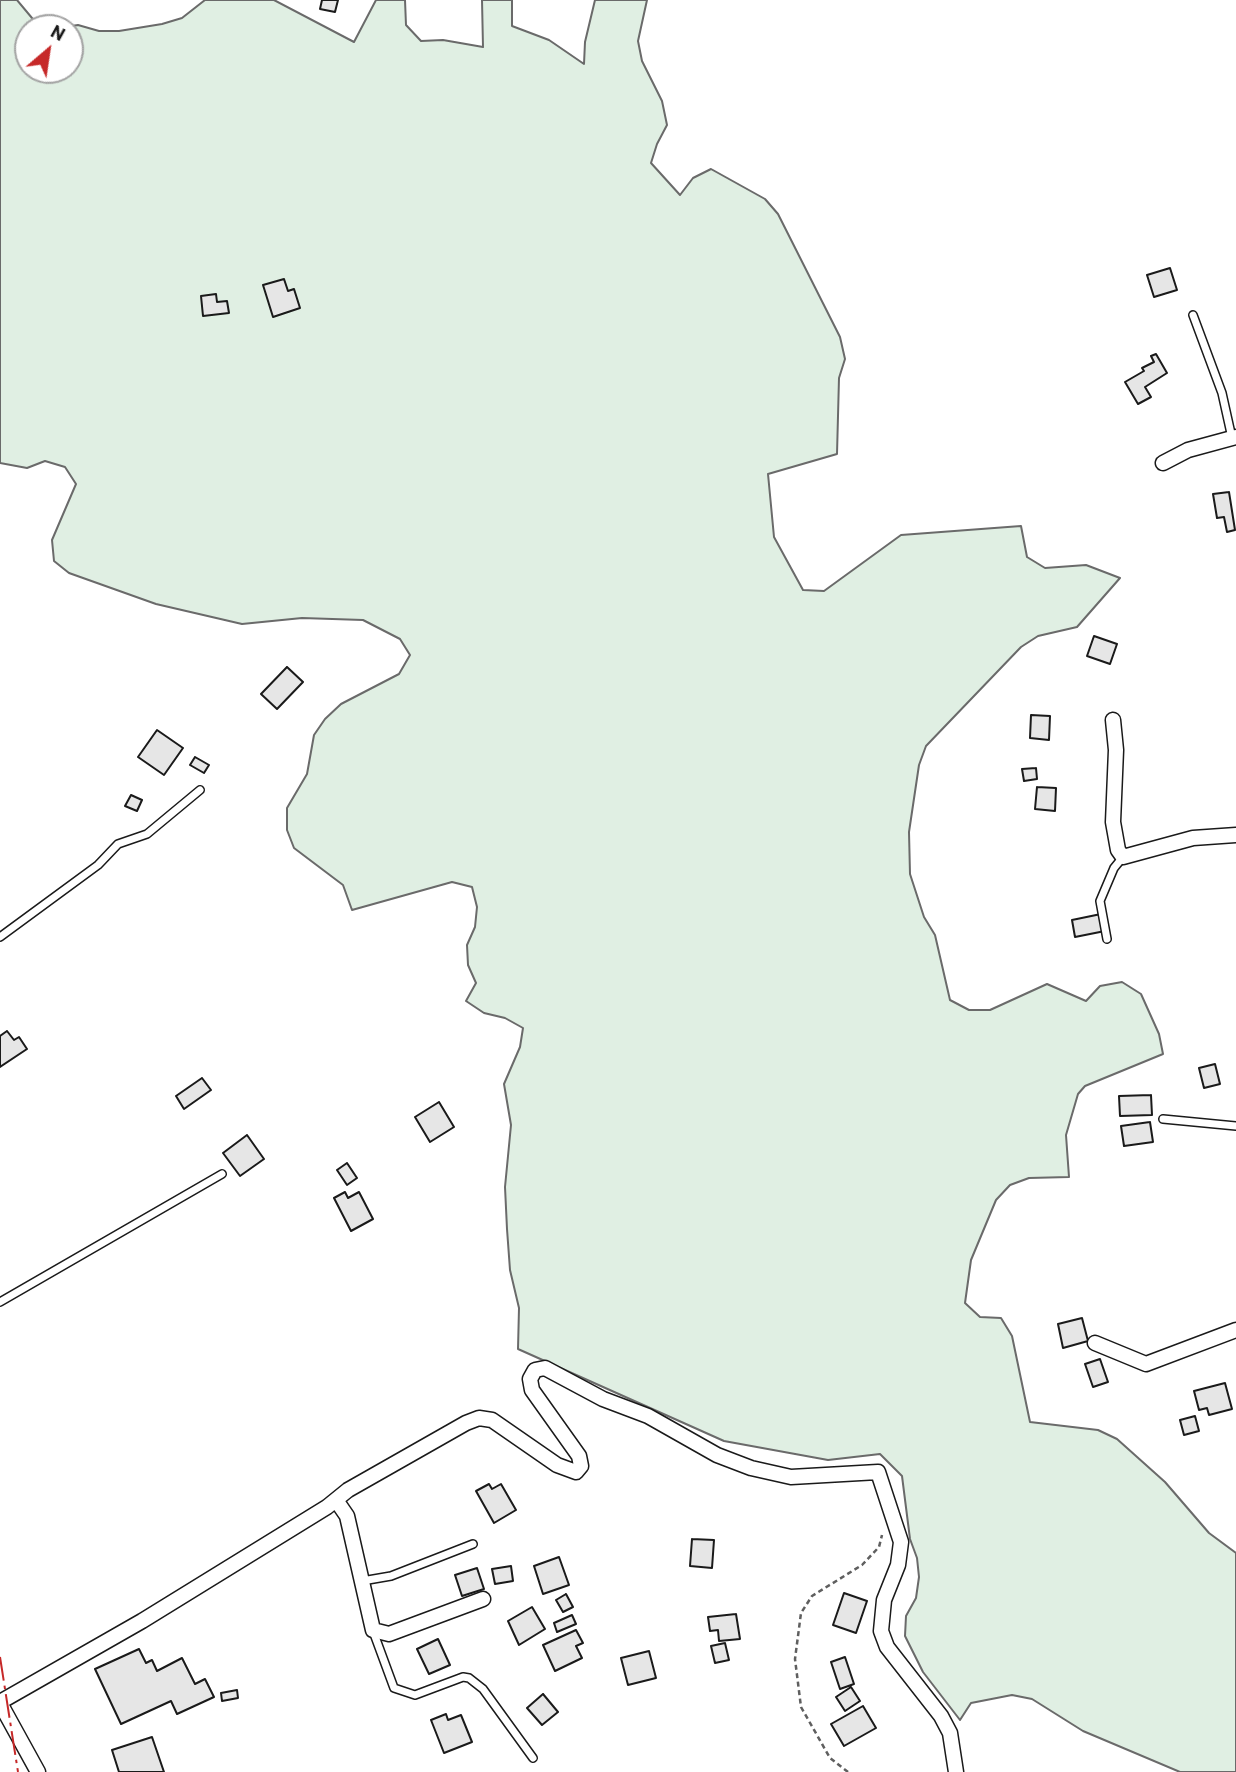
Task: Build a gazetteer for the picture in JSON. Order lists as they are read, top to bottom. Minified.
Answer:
{"north":"top right"}
